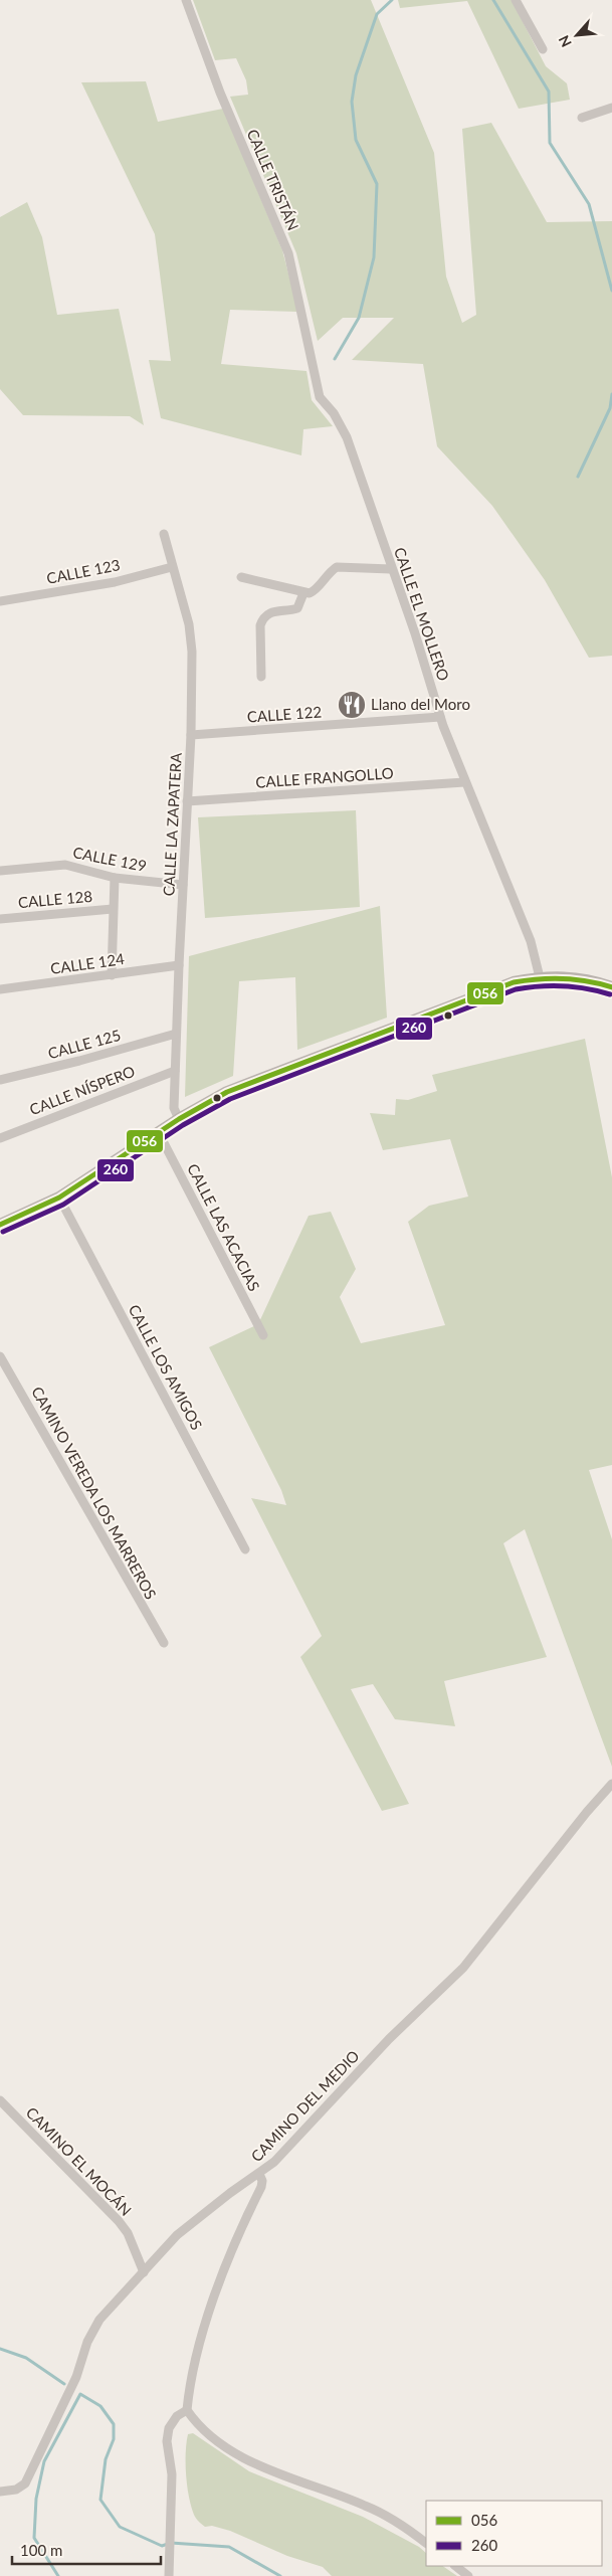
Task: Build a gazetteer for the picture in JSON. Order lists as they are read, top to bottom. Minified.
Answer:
{"streets":{"street":["CALLE TRISTÁN","CALLE 123","CALLE EL MOLLERO","CALLE 122","CALLE FRANGOLLO","CALLE LA ZAPATERA","CALLE 129","CALLE 128","CALLE 124","CALLE 125","CALLE NÍSPERO","CALLE LAS ACACIAS","CALLE LOS AMIGOS","CAMINO VEREDA LOS MARREROS","CAMINO DEL MEDIO","CAMINO EL MOCÁN"]},"crossings":[["CALLE TRISTÁN","CALLE EL MOLLERO"],["CALLE 123","CALLE LA ZAPATERA"],["CALLE EL MOLLERO","CALLE 122"],["CALLE EL MOLLERO","CALLE FRANGOLLO"],["CALLE 122","CALLE LA ZAPATERA"],["CALLE FRANGOLLO","CALLE LA ZAPATERA"],["CALLE LA ZAPATERA","CALLE 129"],["CALLE LA ZAPATERA","CALLE 124"],["CALLE LA ZAPATERA","CALLE 125"],["CALLE LA ZAPATERA","CALLE NÍSPERO"],["CAMINO DEL MEDIO","CAMINO EL MOCÁN"]],"places":{"restaurant":["Llano del Moro"]},"lines":["transit line 056","transit line 260"],"legend":["056","260"],"scale_bar":"100 m","north":"bottom left"}
